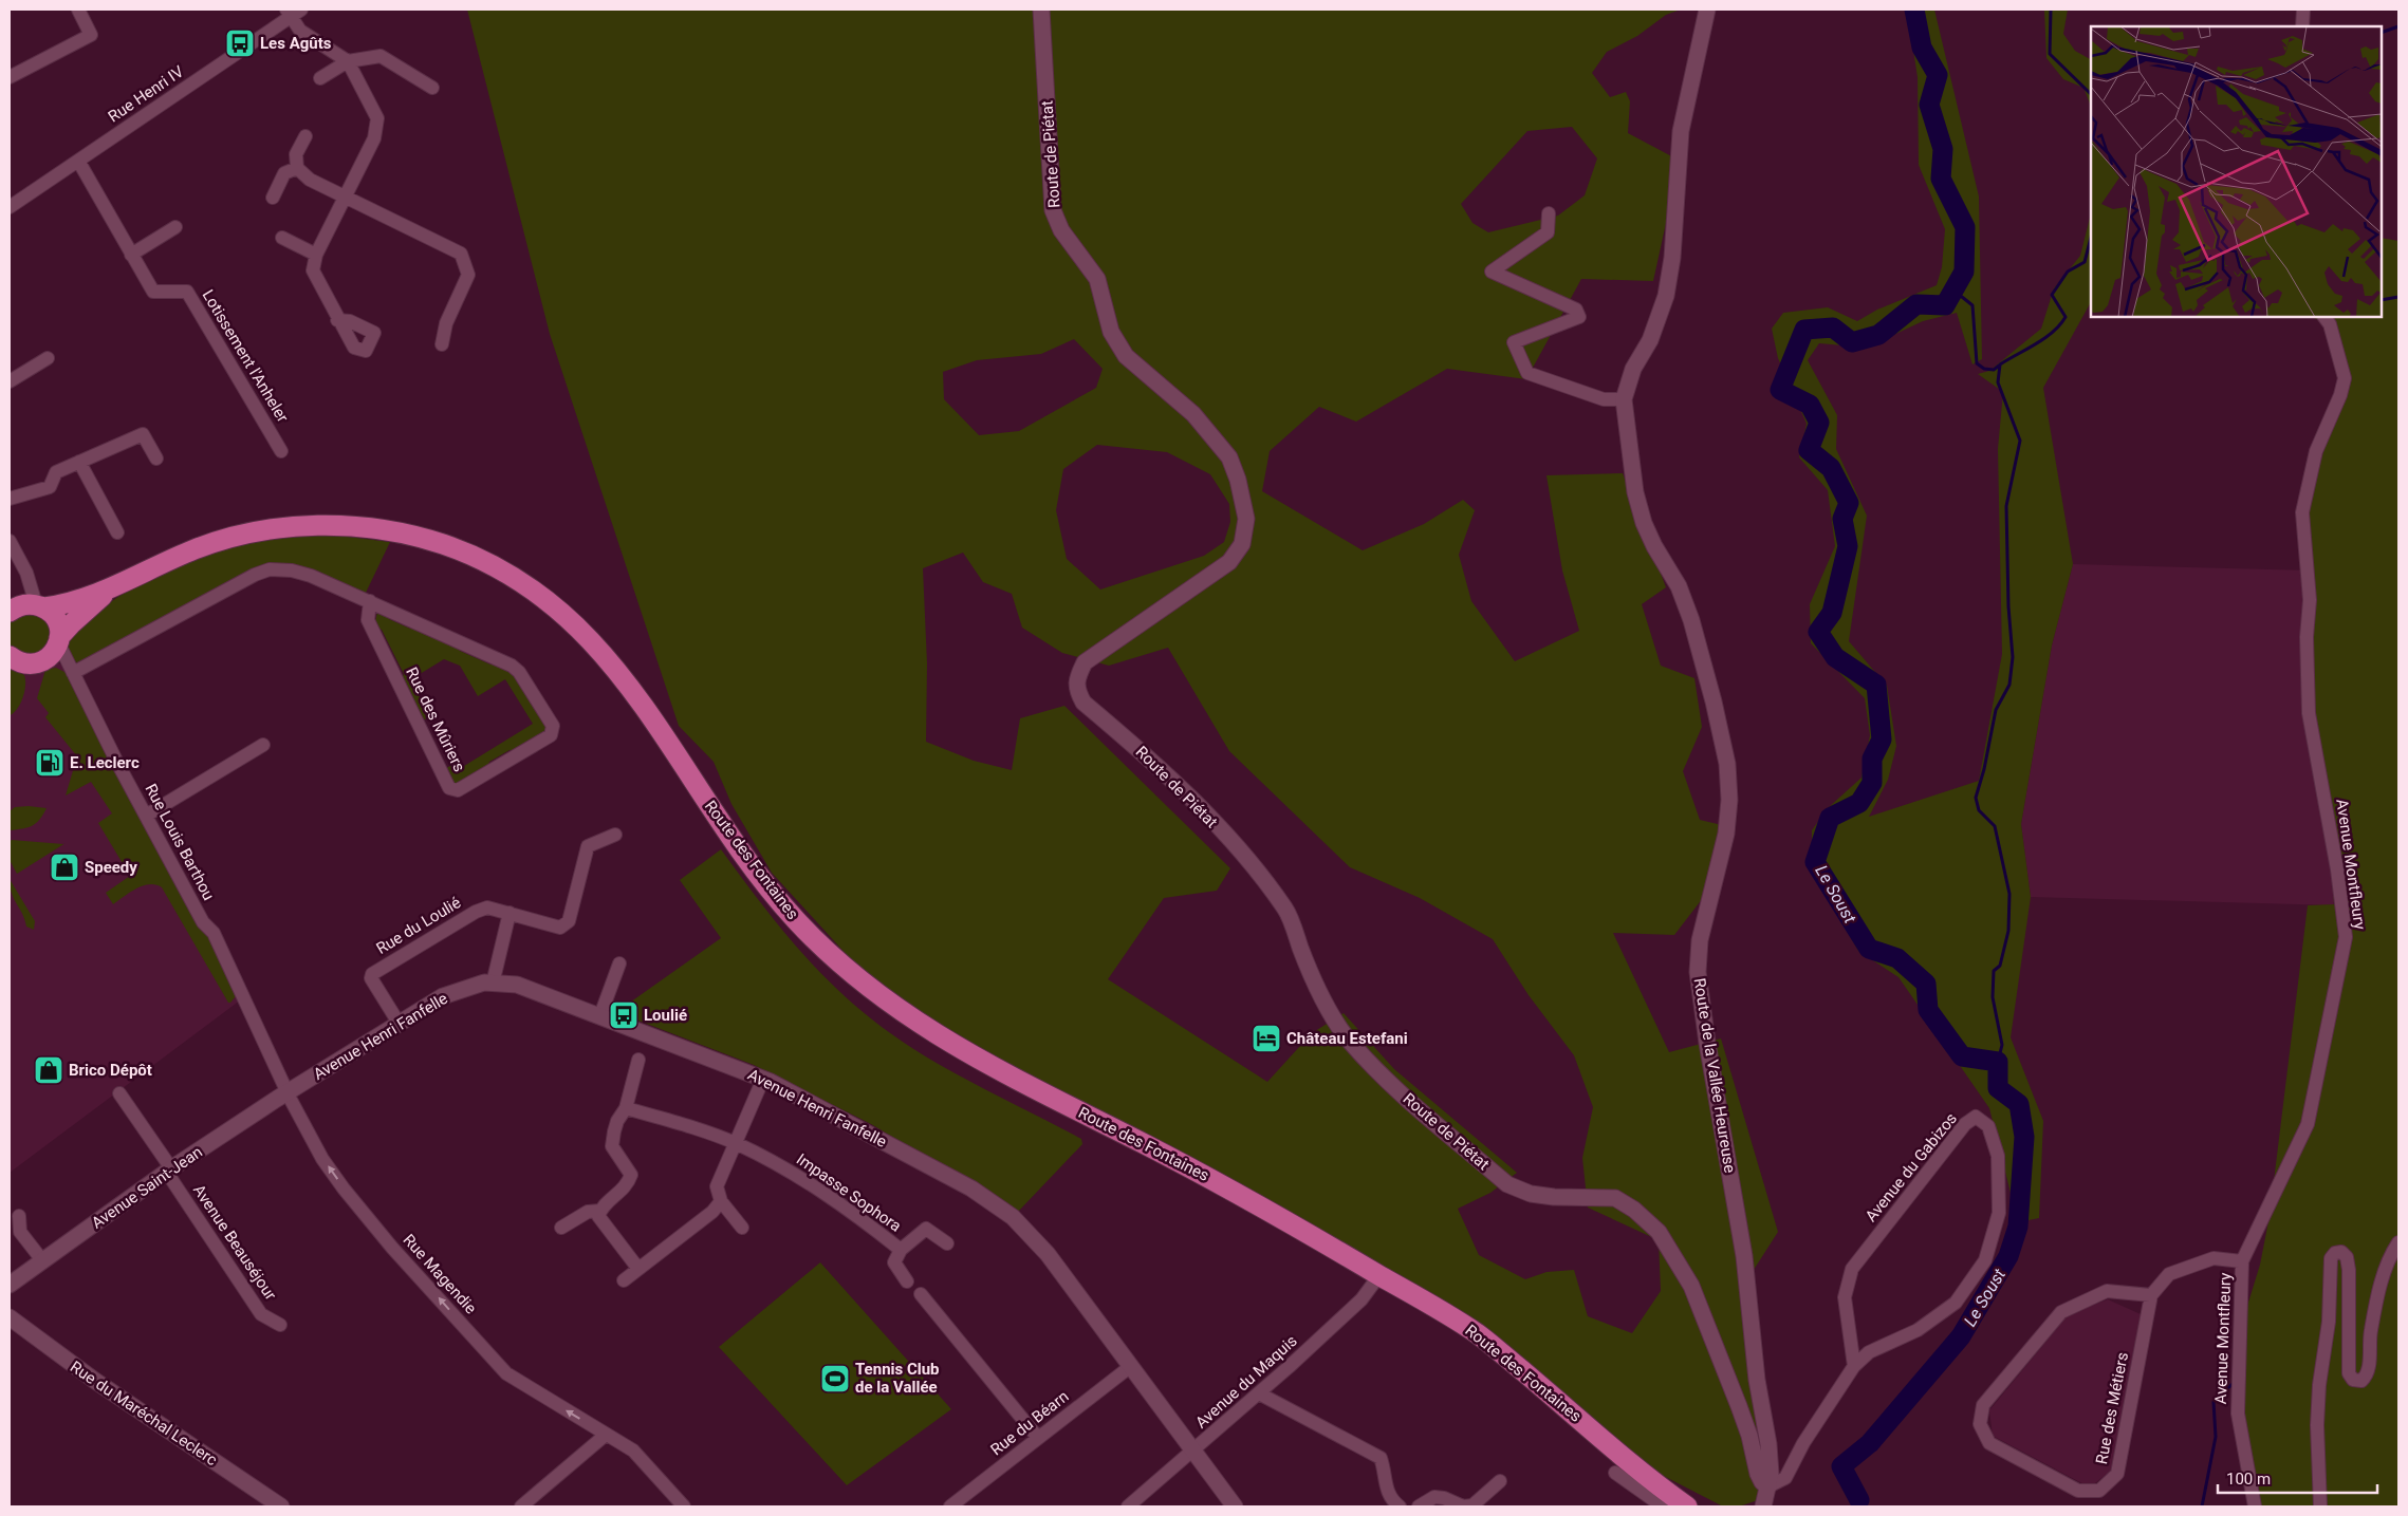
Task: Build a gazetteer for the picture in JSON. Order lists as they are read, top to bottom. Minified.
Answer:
{"streets":{"main road":["Route des Fontaines"],"street":["Rue Henri IV","Route de Piétat","Lotissement l'Anheler","Rue des Mûriers","Rue Louis Barthou","Avenue Montfleury","Rue du Loulié","Avenue Henri Fanfelle","Route de la Vallée Heureuse","Avenue du Gabizos","Avenue Saint-Jean","Impasse Sophora","Avenue Beauséjour","Rue Magendie","Avenue du Maquis","Rue des Métiers","Rue du Maréchal Leclerc","Rue du Béarn"]},"crossings":[["Rue Henri IV","Lotissement l'Anheler"],["Route de Piétat","Route de la Vallée Heureuse"],["Route de Piétat","Avenue du Gabizos"],["Rue des Mûriers","Rue Louis Barthou"],["Rue Louis Barthou","Rue Magendie"],["Route des Fontaines","Avenue du Maquis"],["Avenue Montfleury","Rue des Métiers"],["Rue du Loulié","Avenue Henri Fanfelle"],["Avenue Henri Fanfelle","Avenue Saint-Jean"],["Avenue Henri Fanfelle","Rue Magendie"],["Avenue Henri Fanfelle","Avenue du Maquis"],["Avenue Henri Fanfelle","Rue du Béarn"],["Route de la Vallée Heureuse","Avenue du Gabizos"],["Avenue Saint-Jean","Avenue Beauséjour"],["Avenue Saint-Jean","Rue Magendie"]],"one_way":["Rue Magendie"],"water":["Le Soust"],"places":{"bus stop":["Les Agûts","Loulié"],"fuel station":["E. Leclerc"],"shop":["Speedy","Brico Dépôt"],"hotel":["Château Estefani"],"sports":["Tennis Club de la Vallée"]},"scale_bar":"100 m"}
